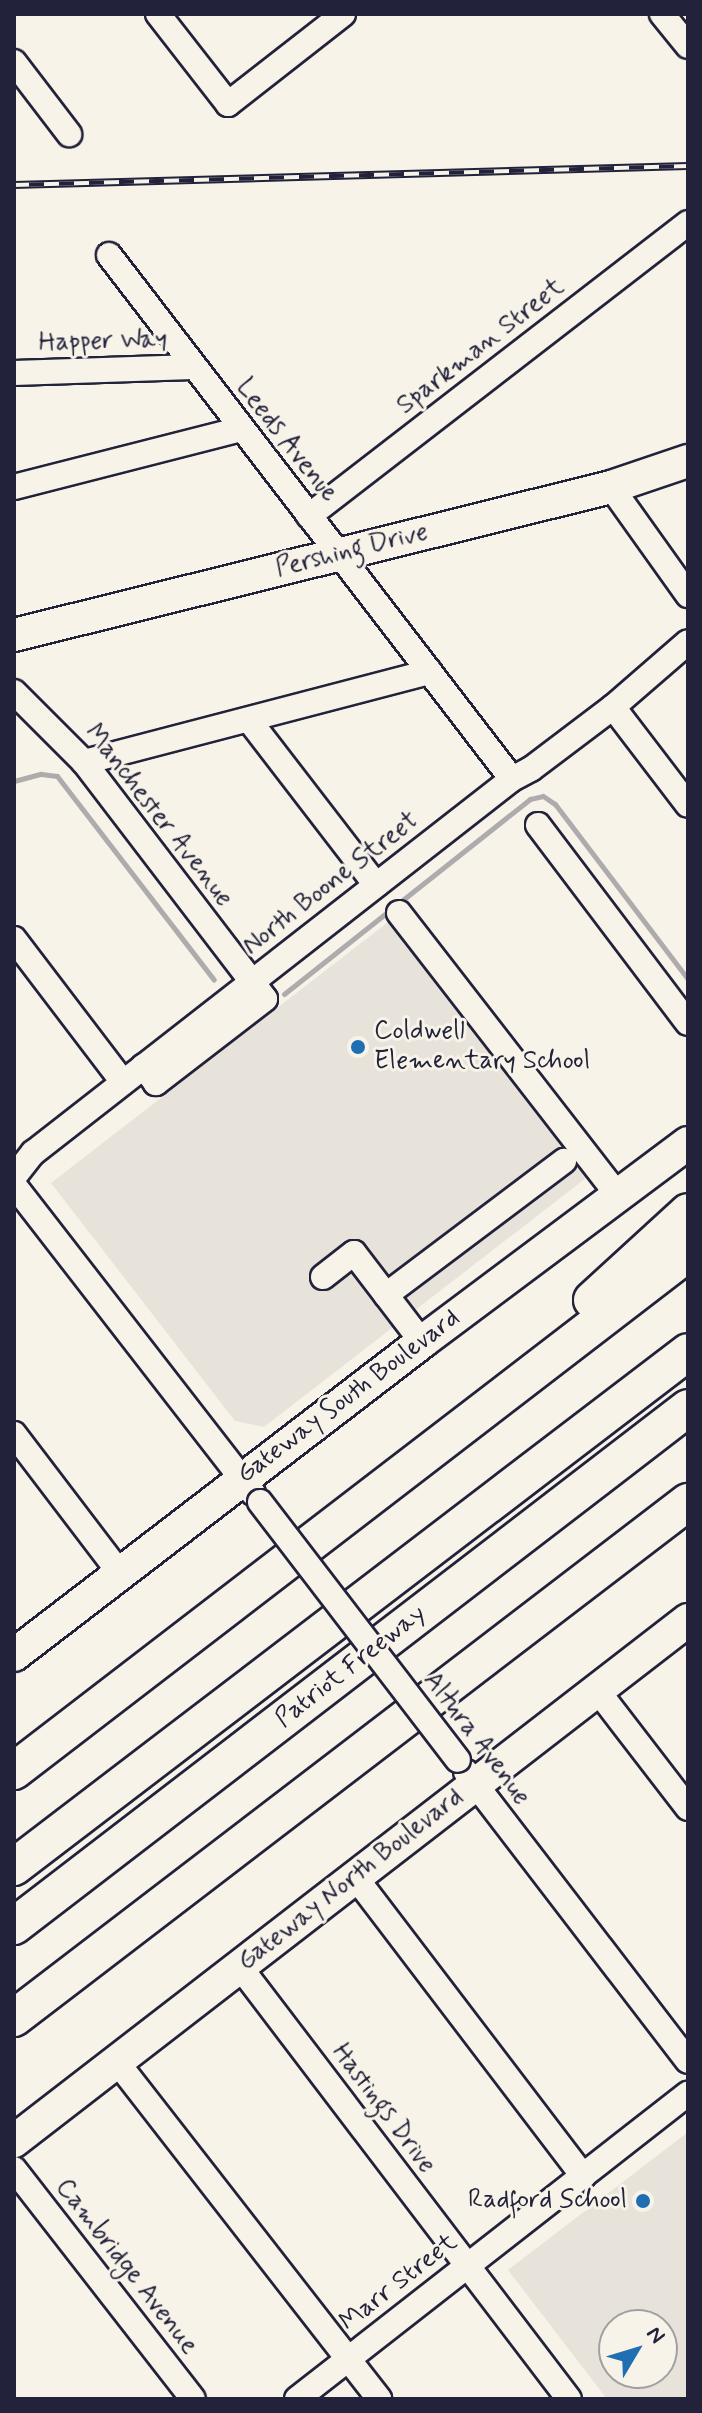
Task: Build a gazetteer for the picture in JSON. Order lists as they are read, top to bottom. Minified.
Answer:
{"streets":{"highway":["Patriot Freeway"],"main road":["Pershing Drive","Gateway South Boulevard","Gateway North Boulevard"],"street":["Happer Way","Sparkman Street","Leeds Avenue","Manchester Avenue","North Boone Street","Altura Avenue","Hastings Drive","Cambridge Avenue","Marr Street"]},"crossings":[["Happer Way","Leeds Avenue"],["Sparkman Street","Leeds Avenue"],["Leeds Avenue","Pershing Drive"],["Leeds Avenue","North Boone Street"],["Manchester Avenue","North Boone Street"],["Gateway South Boulevard","Altura Avenue"],["Altura Avenue","Gateway North Boulevard"],["Gateway North Boulevard","Hastings Drive"],["Hastings Drive","Marr Street"]],"places":["Coldwell Elementary School","Radford School"],"north":"top right"}
